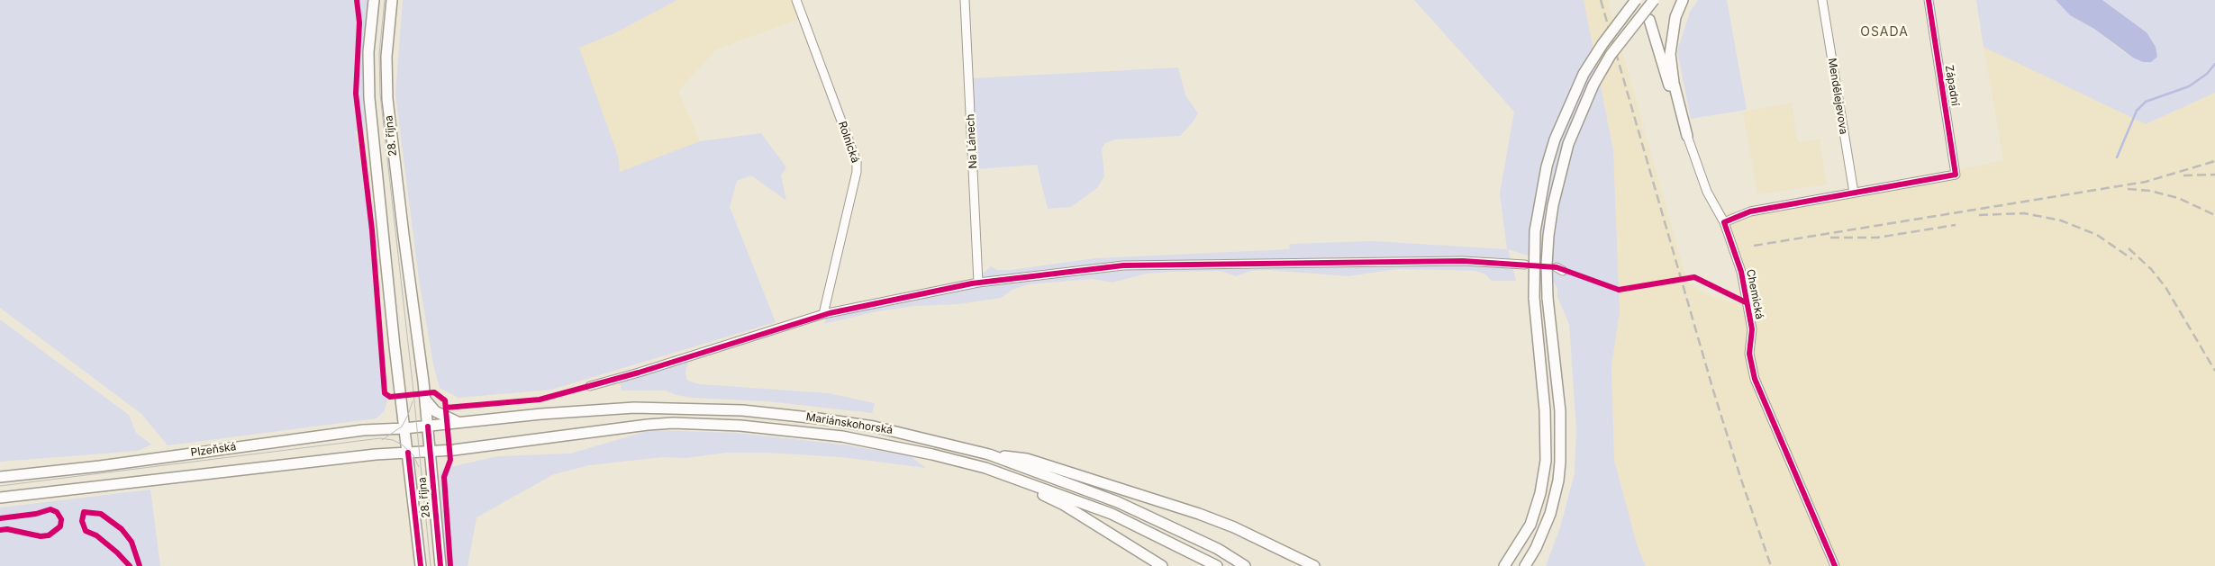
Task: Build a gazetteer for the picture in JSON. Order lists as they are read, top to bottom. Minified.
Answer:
{"streets":{"main road":["28. října","Mariánskohorská","Plzeňská"],"street":["Západní","Mendělejevova","Na Lánech","Rolnická","Chemická"]},"crossings":[["Západní","Mendělejevova"],["28. října","Mariánskohorská"],["28. října","Plzeňská"],["Mariánskohorská","Plzeňská"]],"districts":["OSADA"]}
